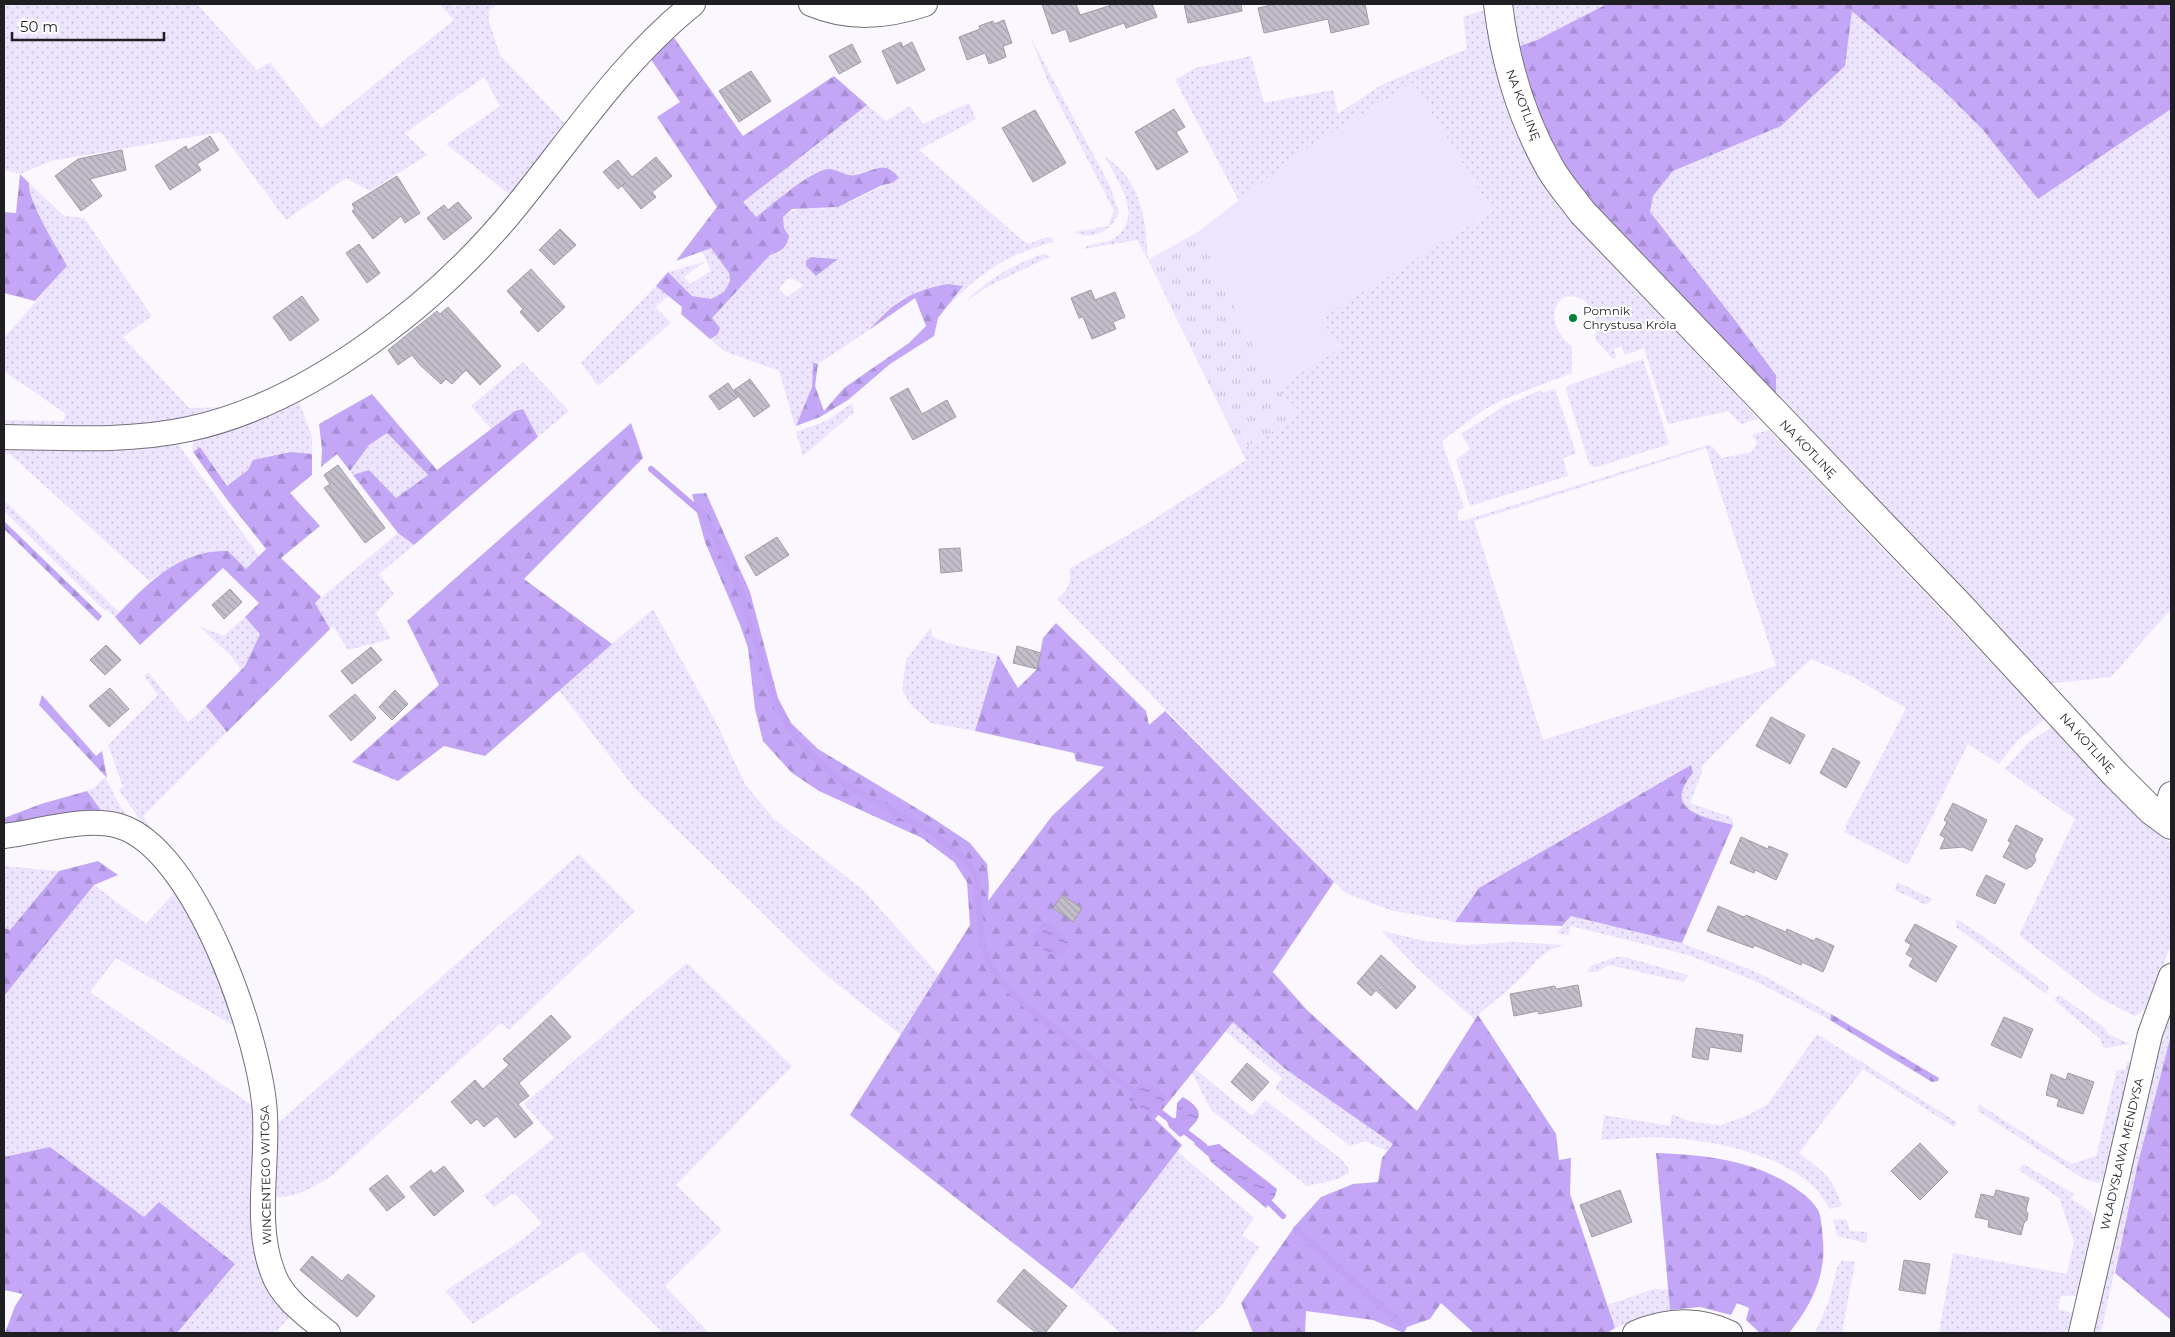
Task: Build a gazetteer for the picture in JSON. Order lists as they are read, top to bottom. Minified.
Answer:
{"streets":{"street":["NA KOTLINĘ","WŁADYSŁAWA MENDYSA","WINCENTEGO WITOSA"]},"places":["Pomnik Chrystusa Króla"],"scale_bar":"50 m"}
